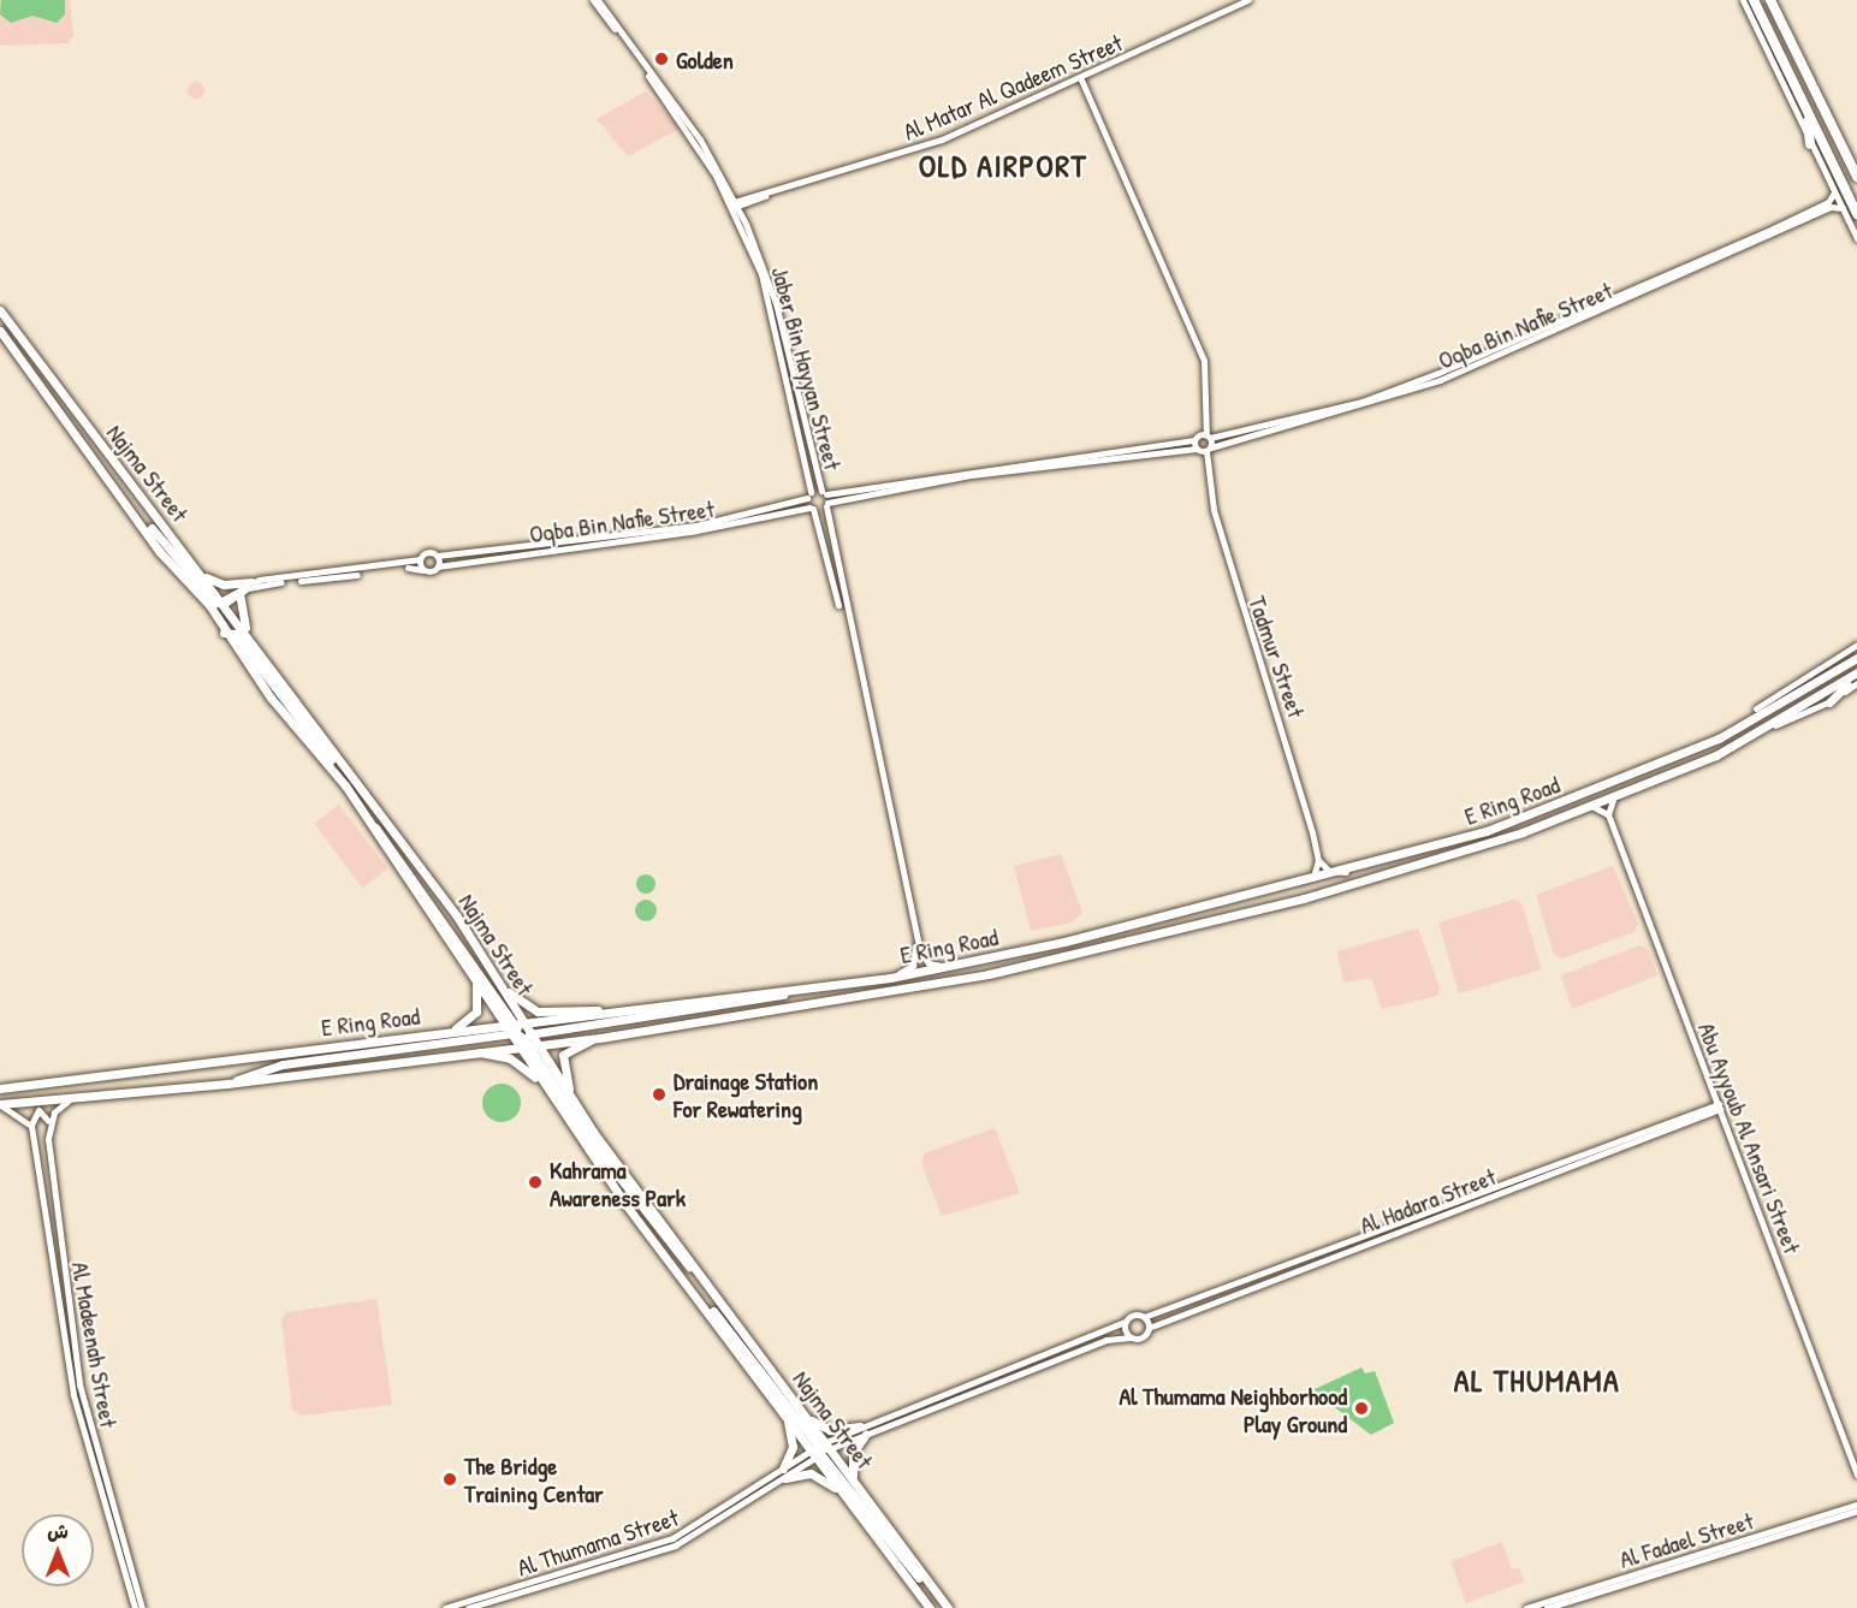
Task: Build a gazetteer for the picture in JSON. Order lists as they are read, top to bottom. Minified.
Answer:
{"streets":{"main road":["Najma Street","E Ring Road"],"street":["Al Matar Al Qadeem Street","Oqba Bin Nafie Street","Jaber Bin Hayyan Street","Tadmur Street","Abu Ayyoub Al Ansari Street","Al Hadara Street","Al Madeenah Street","Al Fadael Street","Al Thumama Street"]},"crossings":[["Al Matar Al Qadeem Street","Jaber Bin Hayyan Street"],["Al Matar Al Qadeem Street","Tadmur Street"],["Oqba Bin Nafie Street","Jaber Bin Hayyan Street"],["Oqba Bin Nafie Street","Tadmur Street"],["Jaber Bin Hayyan Street","E Ring Road"],["Najma Street","E Ring Road"],["Najma Street","Al Thumama Street"],["Abu Ayyoub Al Ansari Street","Al Hadara Street"]],"districts":["OLD AIRPORT","AL THUMAMA"],"places":["Golden","Drainage Station For Rewatering","Kahrama Awareness Park","Al Thumama Neighborhood Play Ground","The Bridge Training Centar"],"north":"top"}
